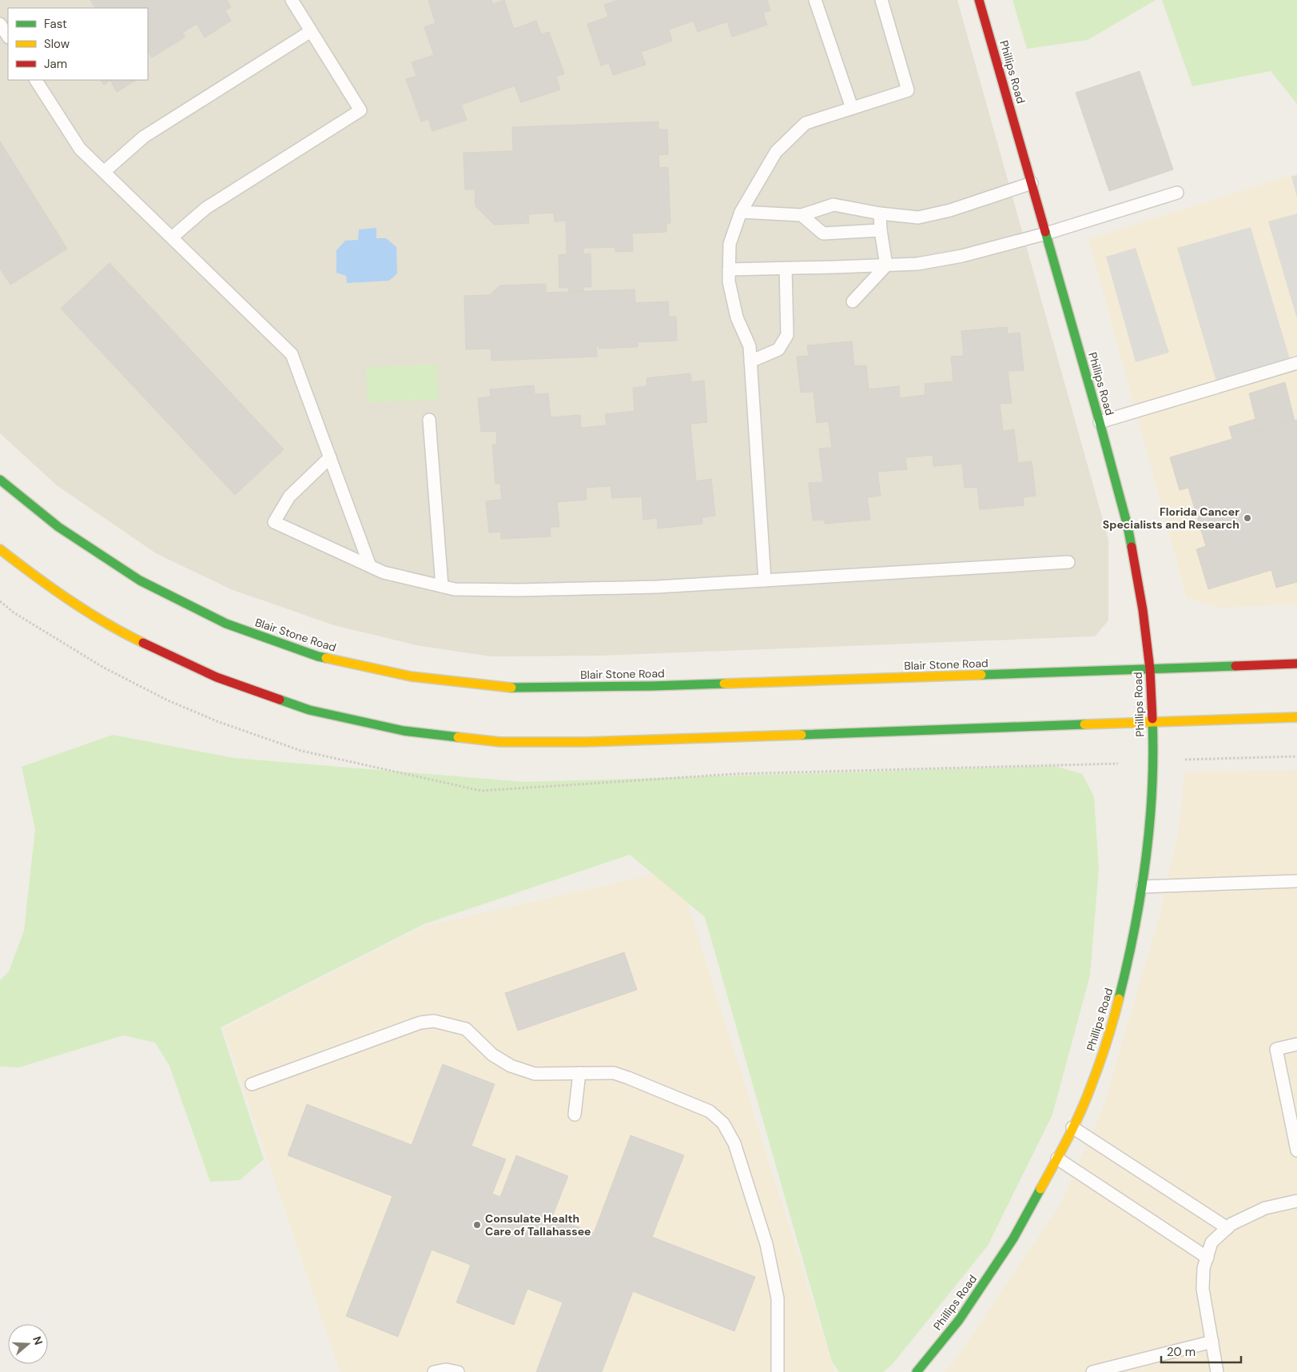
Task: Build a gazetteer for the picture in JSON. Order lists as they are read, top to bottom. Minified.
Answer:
{"streets":{"main road":["Phillips Road","Blair Stone Road"]},"crossings":[["Phillips Road","Blair Stone Road"]],"places":["Florida Cancer Specialists and Research","Consulate Health Care of Tallahassee"],"legend":["Fast","Slow","Jam"],"scale_bar":"20 m","north":"right"}
